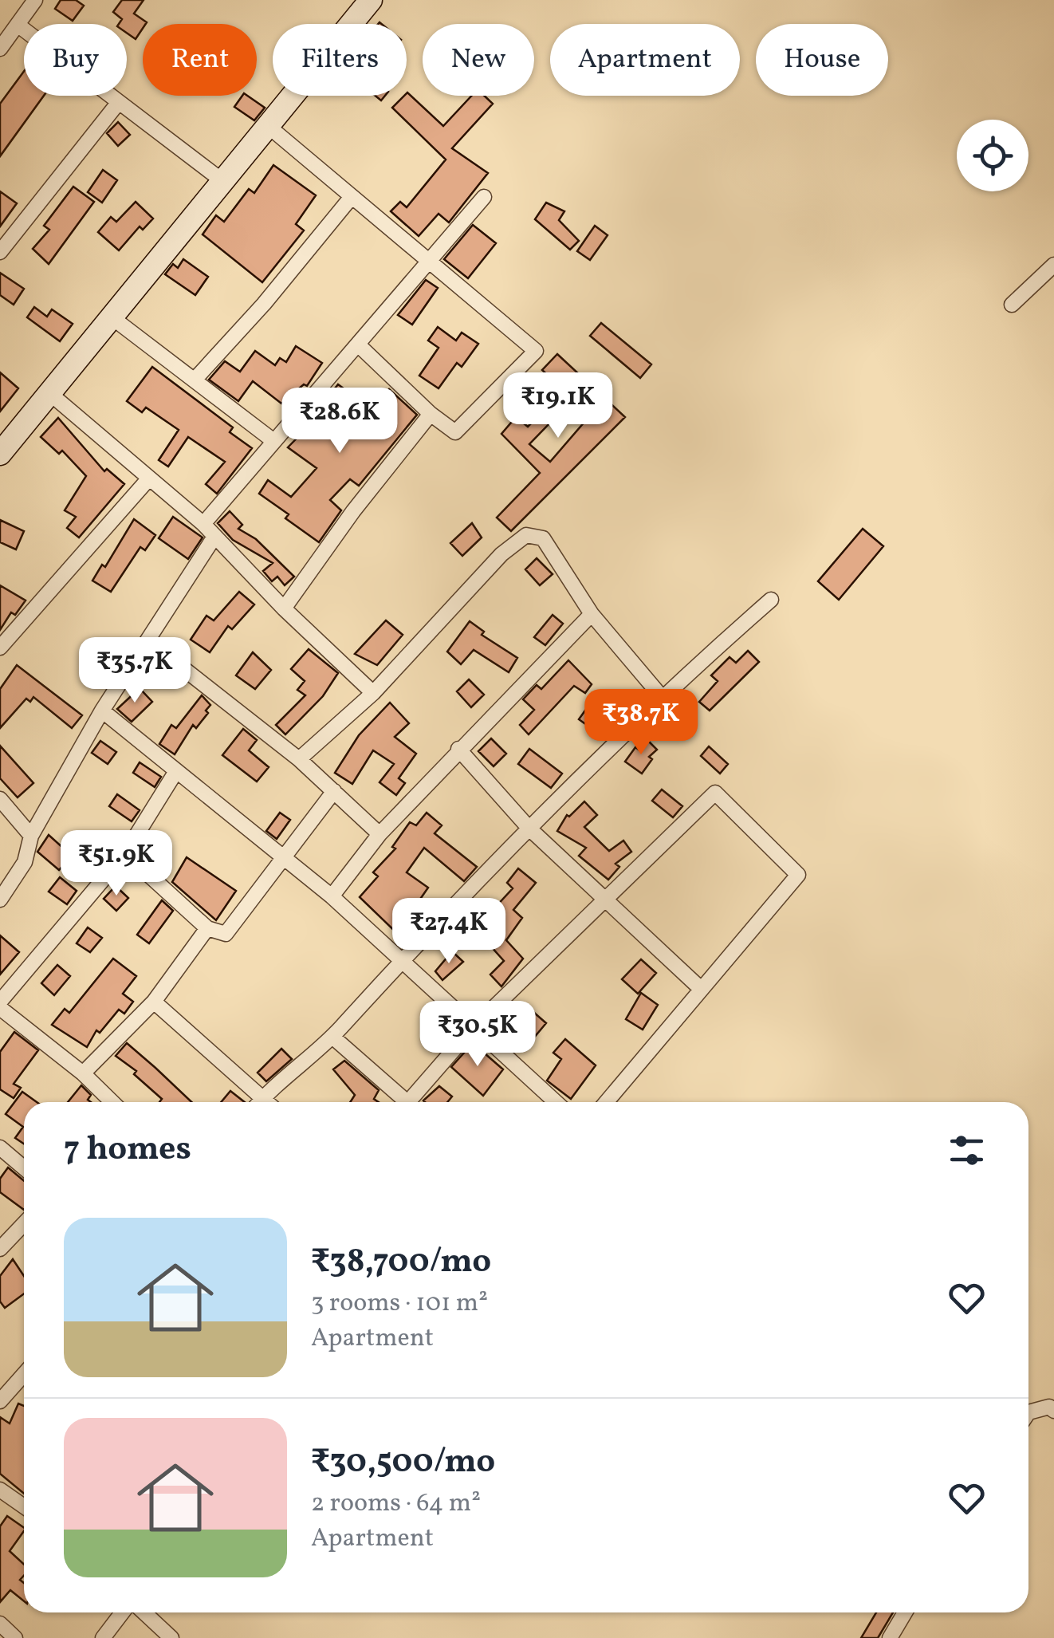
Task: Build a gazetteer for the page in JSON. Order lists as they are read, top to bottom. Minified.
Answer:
{"page":{"chip":["Buy","Rent","Filters","New","Apartment","House"],"price":["₹19.1K","₹28.6K","₹35.7K","₹38.7K","₹51.9K","₹27.4K","₹30.5K"],"heading":"7 homes","list":[{"name":"₹38,700/mo","note":"3 rooms · 101 m² · Apartment"},{"name":"₹30,500/mo","note":"2 rooms · 64 m² · Apartment"}]}}
